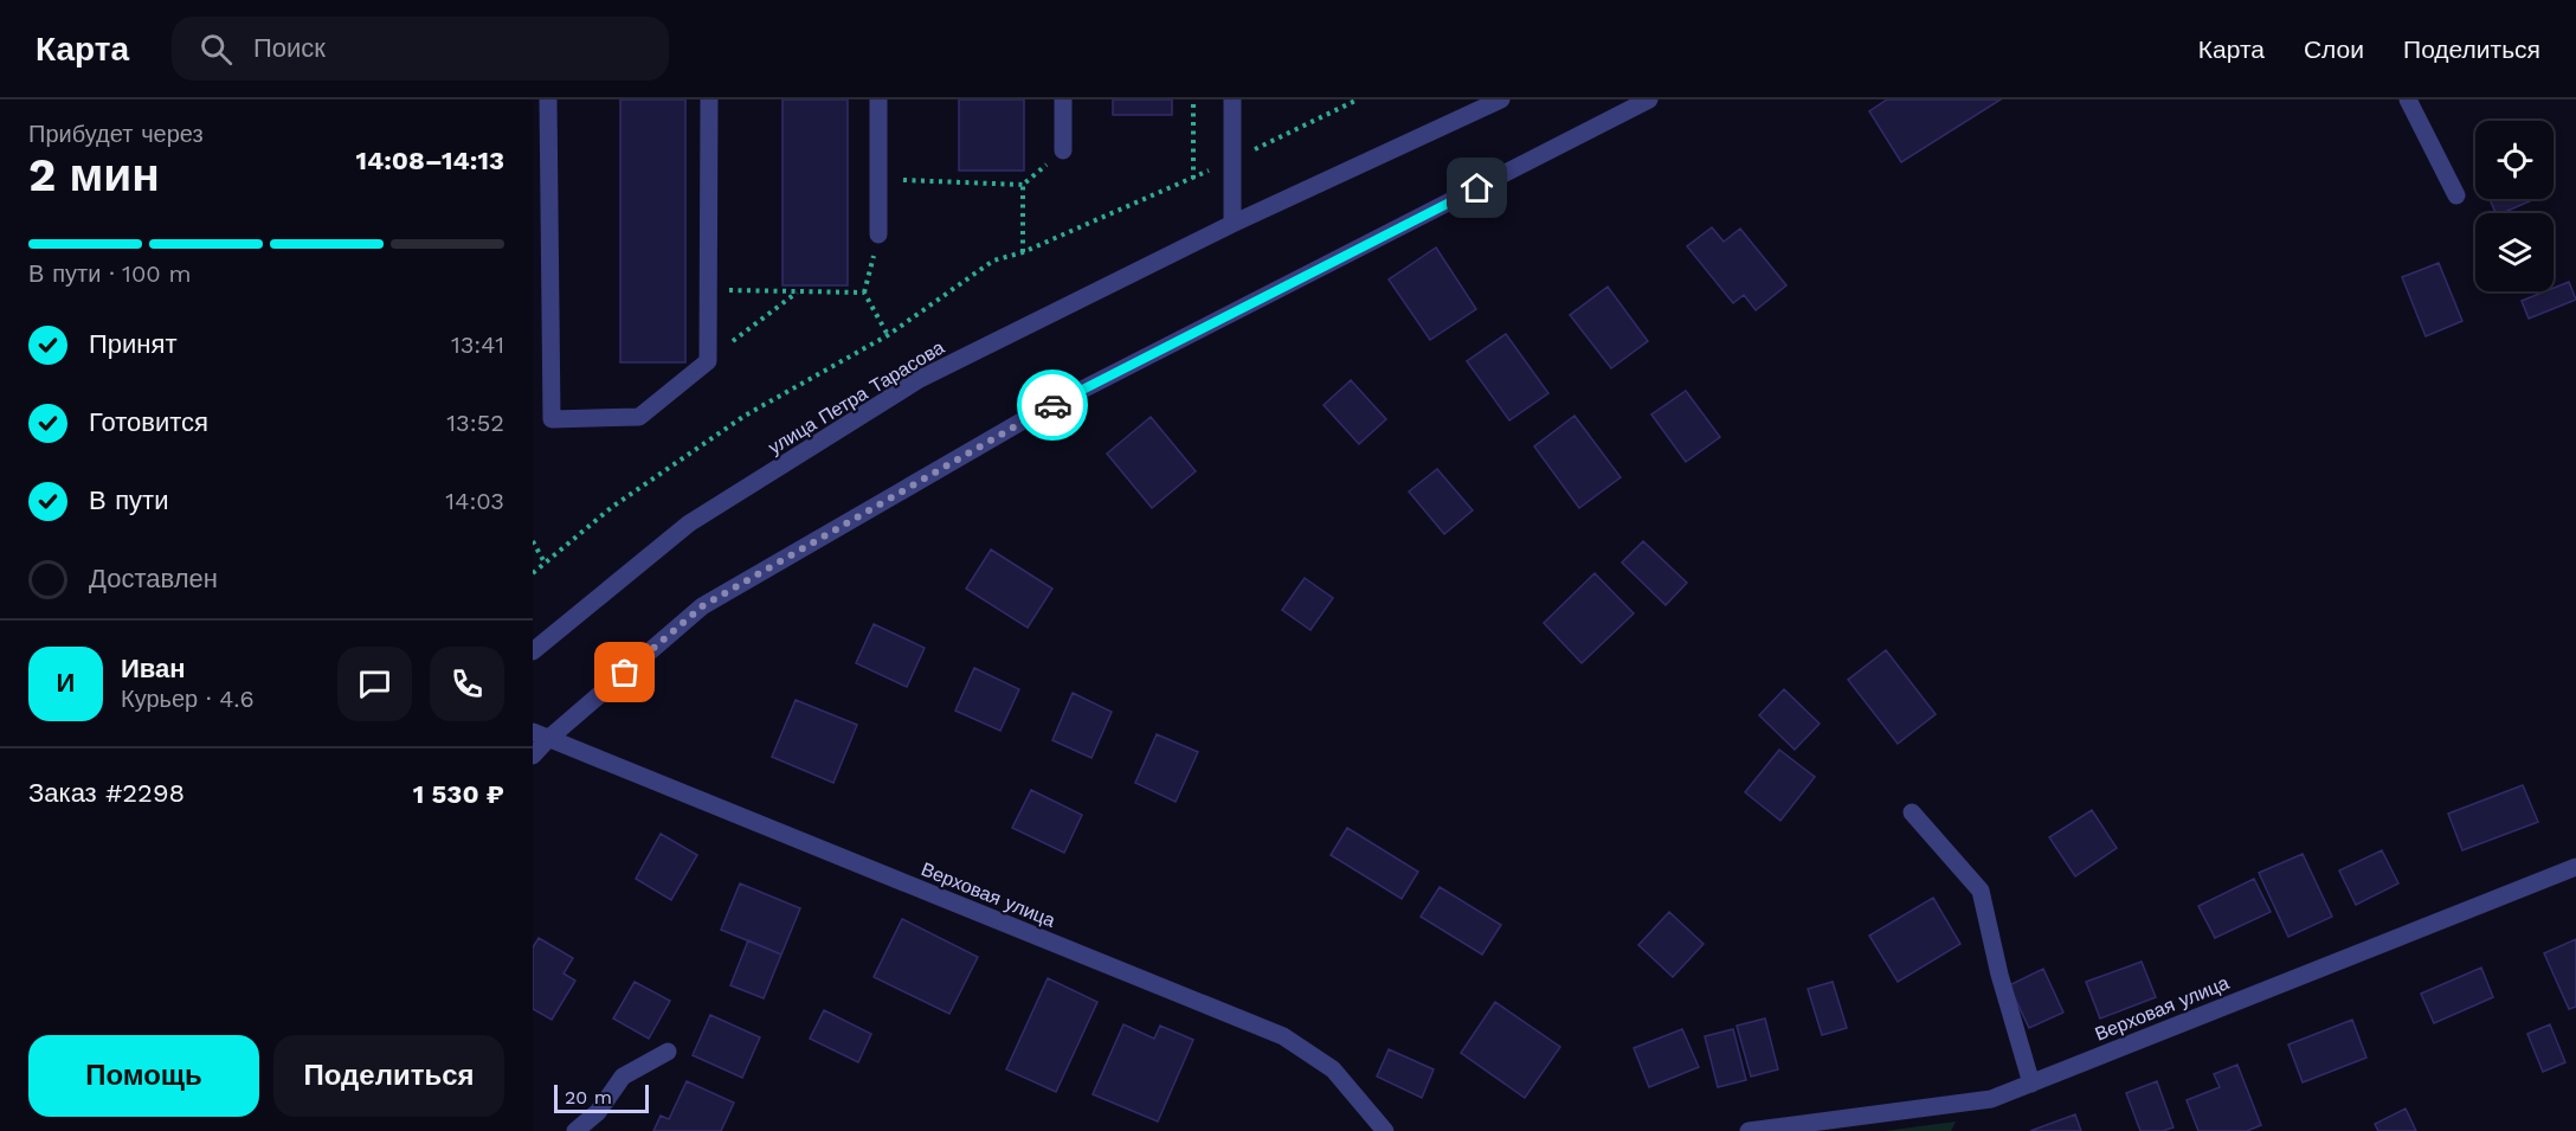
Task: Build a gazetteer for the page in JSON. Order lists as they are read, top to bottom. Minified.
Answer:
{"streets":{"street":["улица Петра Тарасова","Верховая улица"]},"scale_bar":"20 m","page":{"header":"Карта","search":"Поиск","nav":["Карта","Слои","Поделиться"],"heading":["2 мин","Прибудет через","14:08–14:13"],"panel":["Иван","Курьер · 4.6","Заказ #2298","1 530 ₽"],"bar":"В пути · 100 m","list":[["Принят","13:41"],["Готовится","13:52"],["В пути","14:03"],"Доставлен"],"round":"И","buttons":["Помощь","Поделиться"],"scale":"20 m"}}
